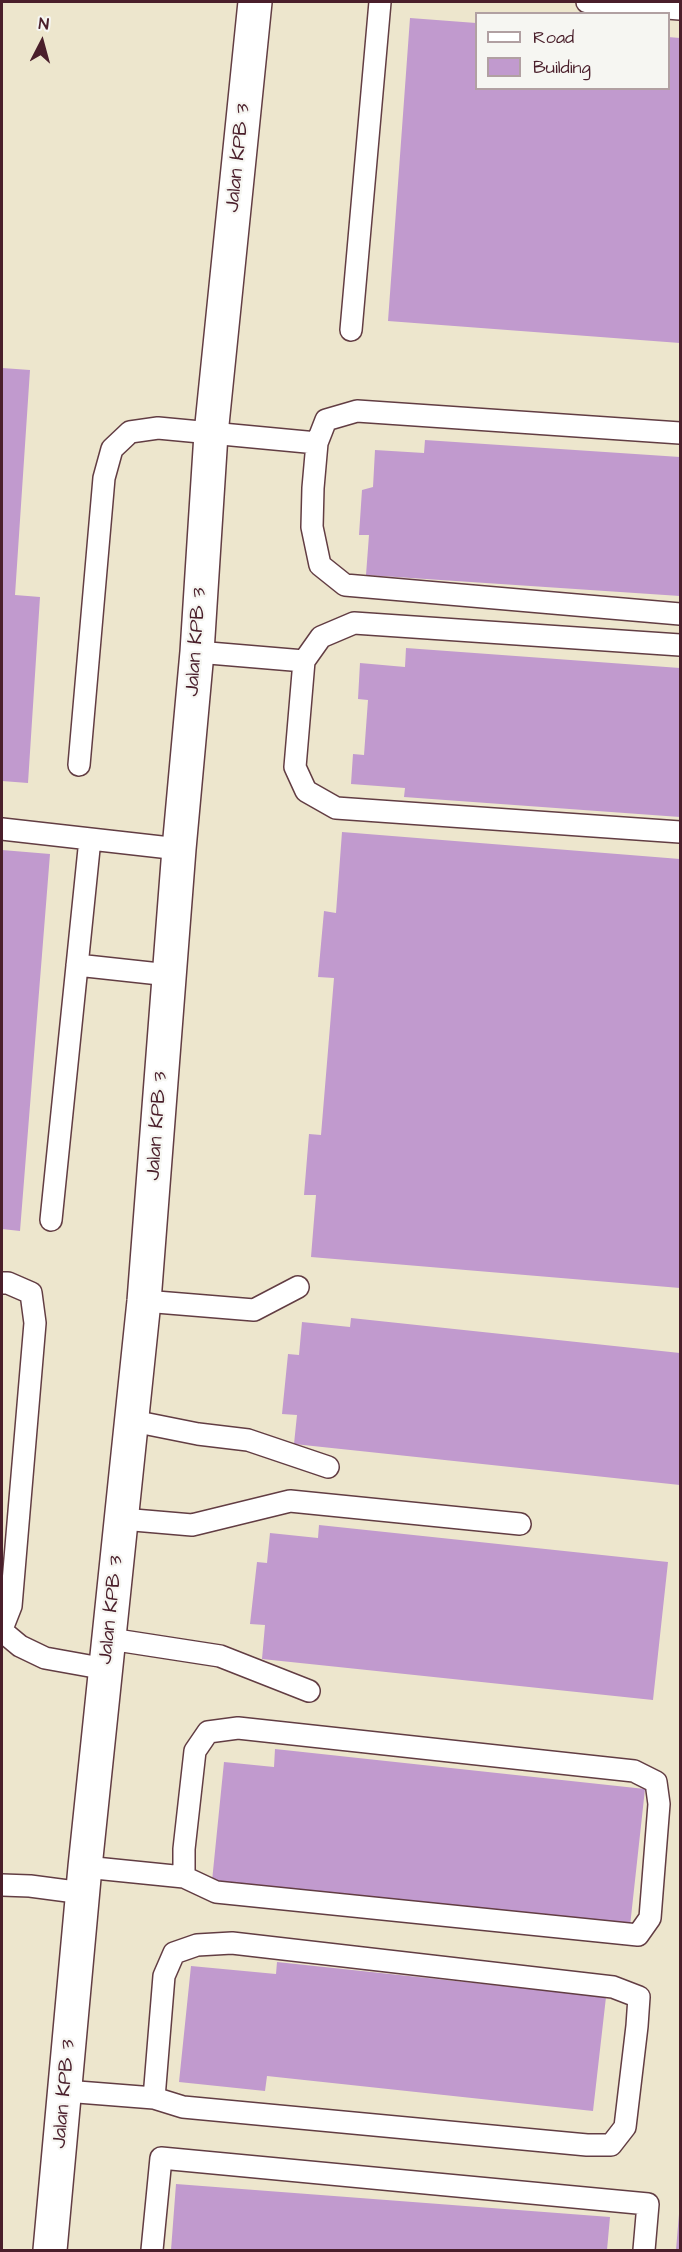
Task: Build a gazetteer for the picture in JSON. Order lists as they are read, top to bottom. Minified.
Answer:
{"streets":{"street":["Jalan KPB 3"]},"legend":["Road","Building"],"north":"top"}
